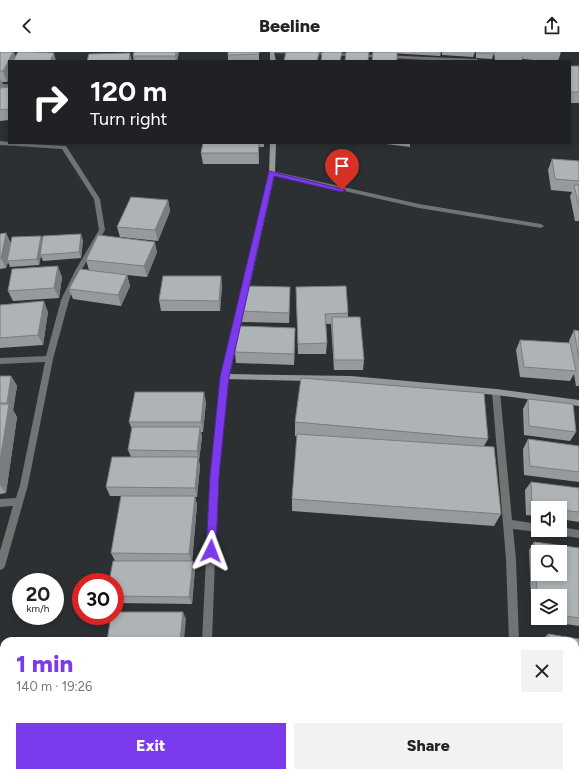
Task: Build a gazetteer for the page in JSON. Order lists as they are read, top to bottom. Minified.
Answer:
{"page":{"header":"Beeline","turn":["120 m","Turn right"],"speed":"20 km/h","limit":"30","heading":["1 min","140 m · 19:26"],"buttons":["Exit","Share"]}}
